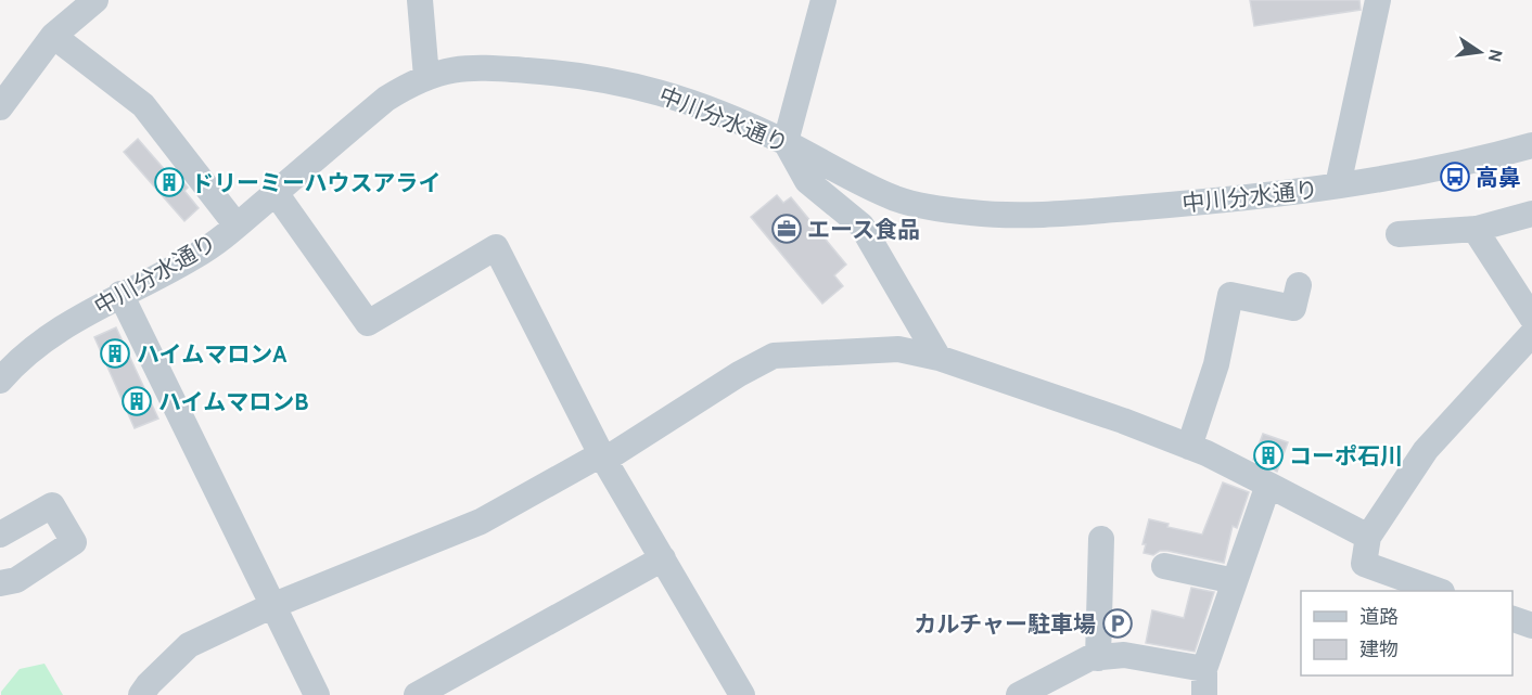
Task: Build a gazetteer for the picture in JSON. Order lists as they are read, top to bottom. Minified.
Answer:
{"streets":{"street":["中川分水通り"]},"places":{"bus stop":["高鼻"],"building":["ドリーミーハウスアライ","ハイムマロンA","ハイムマロンB","コーポ石川"],"office":["エース食品"],"parking":["カルチャー駐車場"]},"legend":["道路","建物"],"north":"right"}
